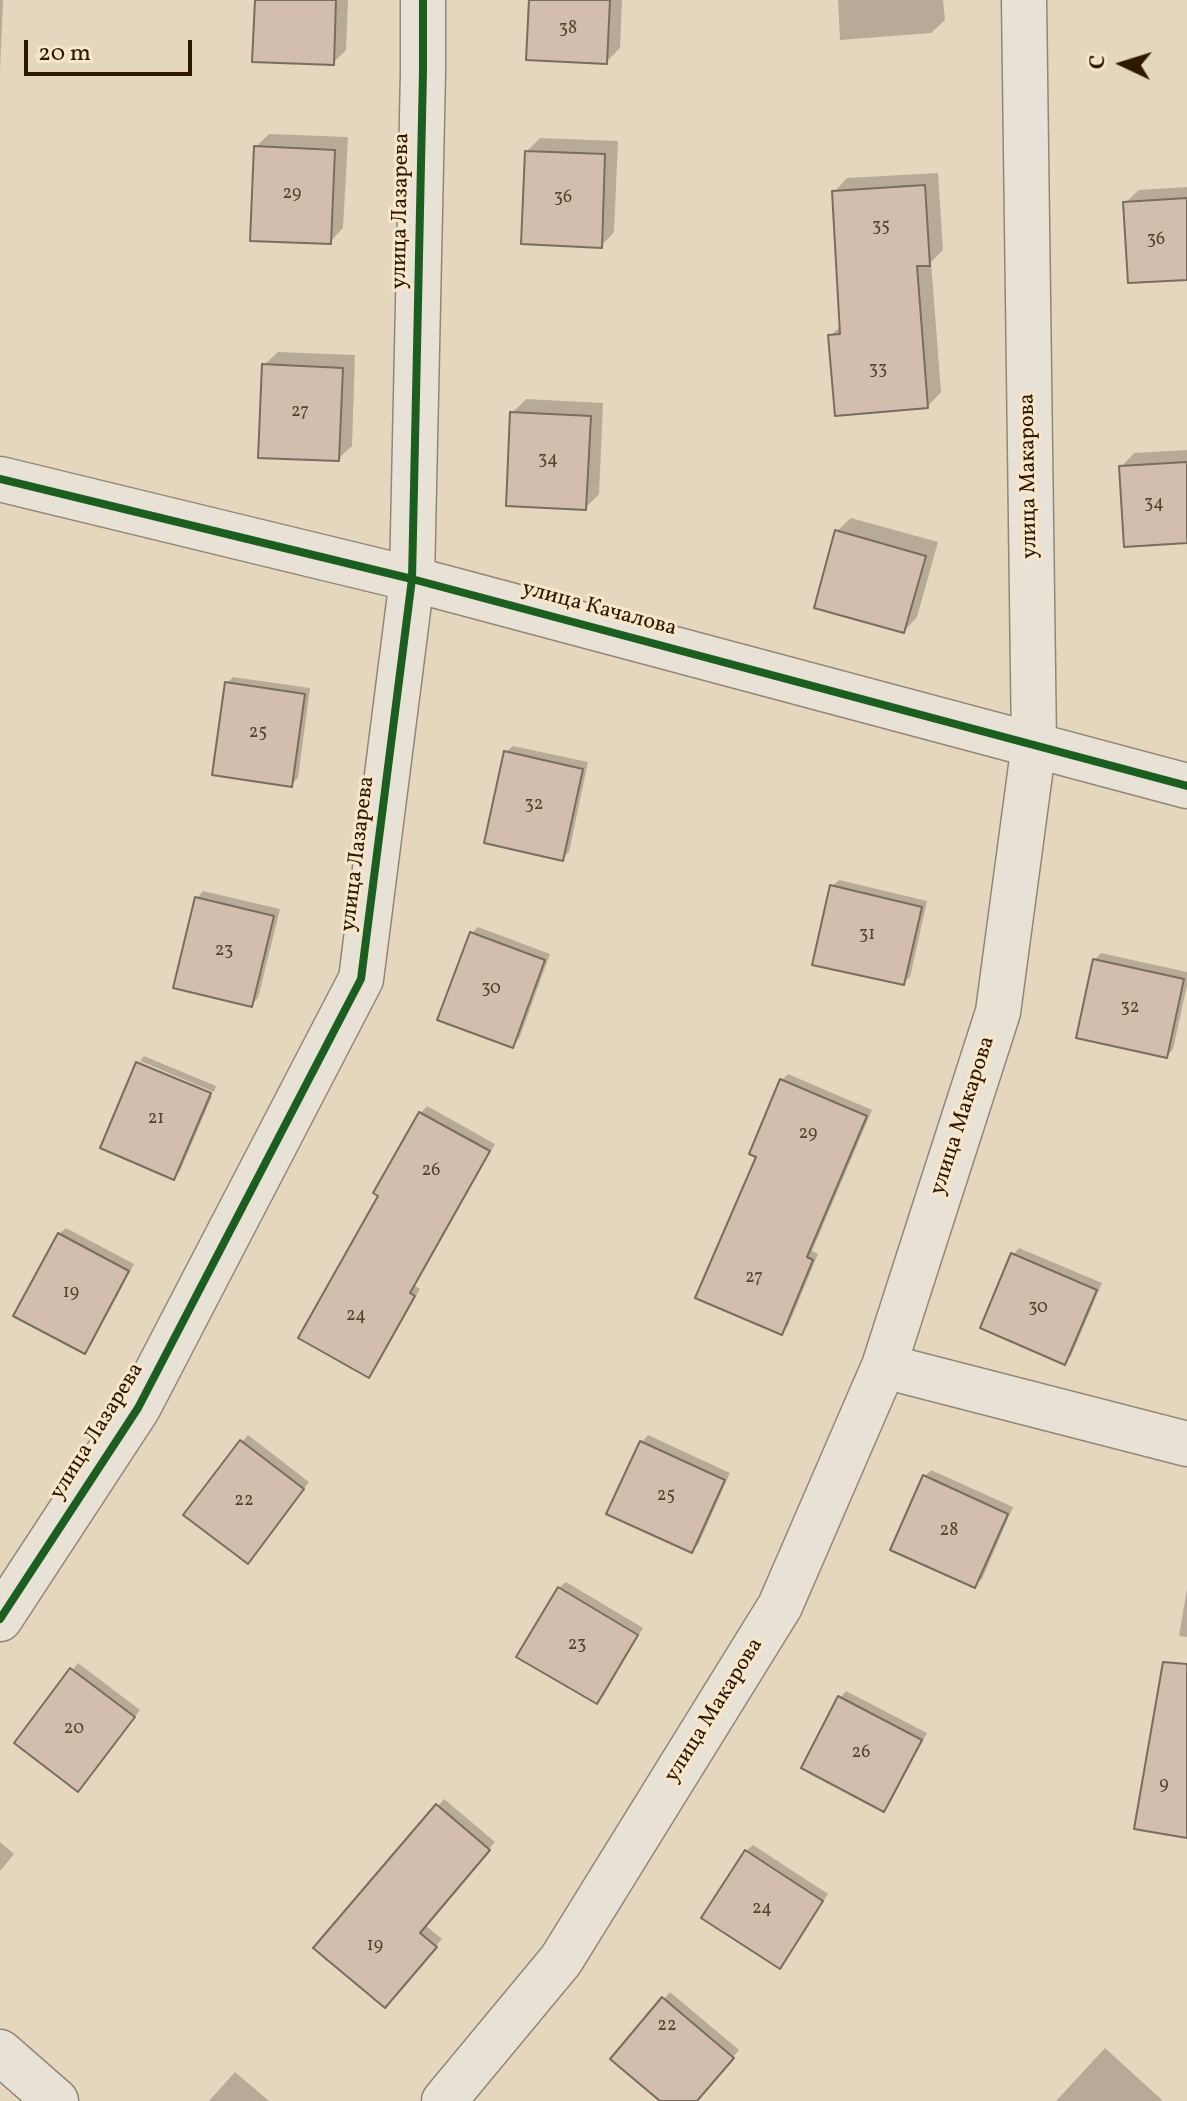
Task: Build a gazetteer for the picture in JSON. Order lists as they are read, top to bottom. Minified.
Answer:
{"streets":{"street":["улица Лазарева","улица Макарова","улица Качалова"]},"crossings":[["улица Лазарева","улица Качалова"],["улица Макарова","улица Качалова"]],"house_numbers":["38","29","36","35","36","33","27","34","34","25","32","31","23","30","32","21","29","26","27","19","30","24","25","22","28","23","20","26","9","24","19","22"],"scale_bar":"20 m","north":"left"}
